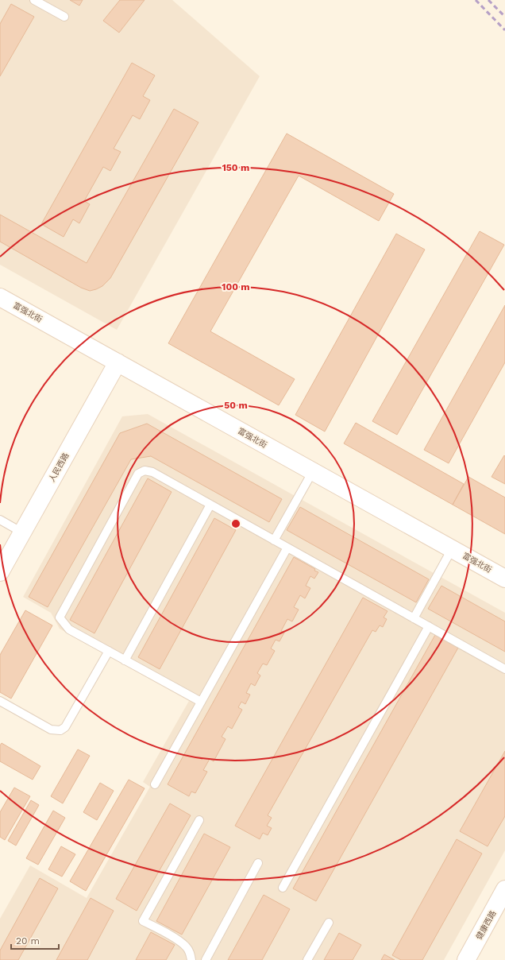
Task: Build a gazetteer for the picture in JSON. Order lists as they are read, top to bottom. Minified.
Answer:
{"streets":{"street":["富强北街","人民西路","健康西路"]},"crossings":[["富强北街","人民西路"]],"scale_bar":"20 m","rings":["150 m","100 m","50 m"]}
